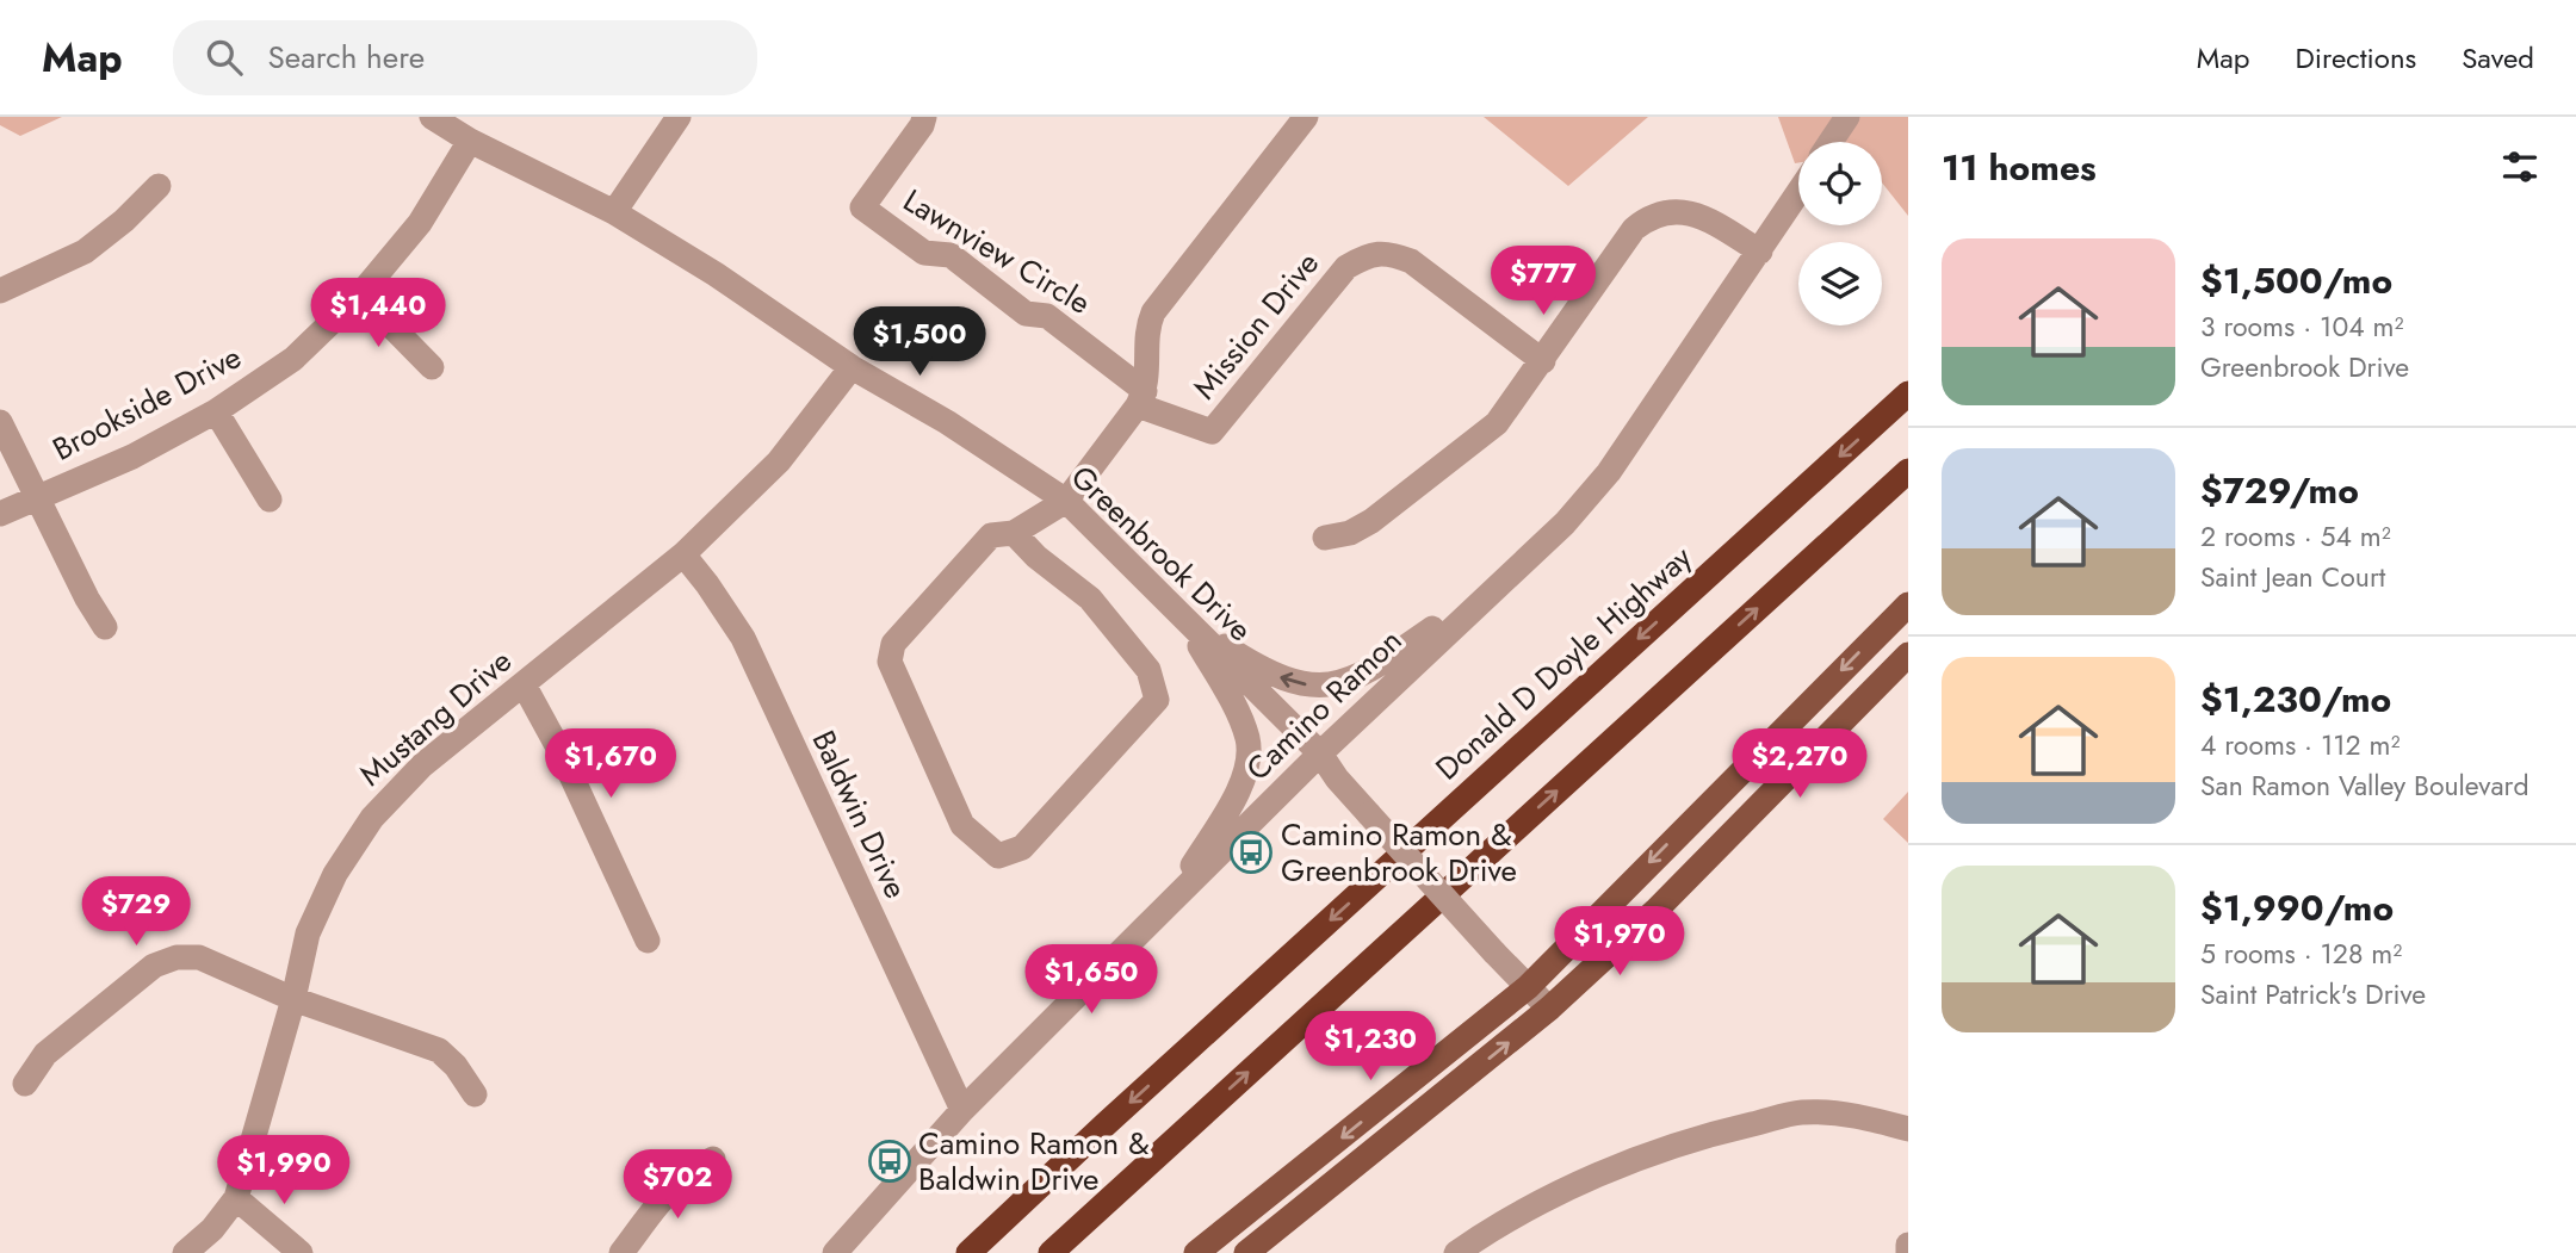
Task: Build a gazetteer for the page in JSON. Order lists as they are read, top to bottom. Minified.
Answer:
{"streets":{"highway":["Donald D Doyle Highway"],"street":["Lawnview Circle","Mission Drive","Brookside Drive","Greenbrook Drive","Camino Ramon","Mustang Drive","Baldwin Drive"]},"crossings":[["Lawnview Circle","Mission Drive"],["Brookside Drive","Greenbrook Drive"],["Greenbrook Drive","Camino Ramon"],["Greenbrook Drive","Mustang Drive"],["Camino Ramon","Baldwin Drive"],["Mustang Drive","Baldwin Drive"]],"places":{"bus stop":["Camino Ramon & Greenbrook Drive","Camino Ramon & Baldwin Drive"]},"page":{"header":"Map","search":"Search here","nav":["Map","Directions","Saved"],"heading":"11 homes","list":[{"name":"$1,500/mo","note":"3 rooms · 104 m² · Greenbrook Drive"},{"name":"$729/mo","note":"2 rooms · 54 m² · Saint Jean Court"},{"name":"$1,230/mo","note":"4 rooms · 112 m² · San Ramon Valley Boulevard"},{"name":"$1,990/mo","note":"5 rooms · 128 m² · Saint Patrick's Drive"}],"price":["$777","$1,440","$1,500","$1,670","$2,270","$729","$1,970","$1,650","$1,230","$1,990","$702"]}}
